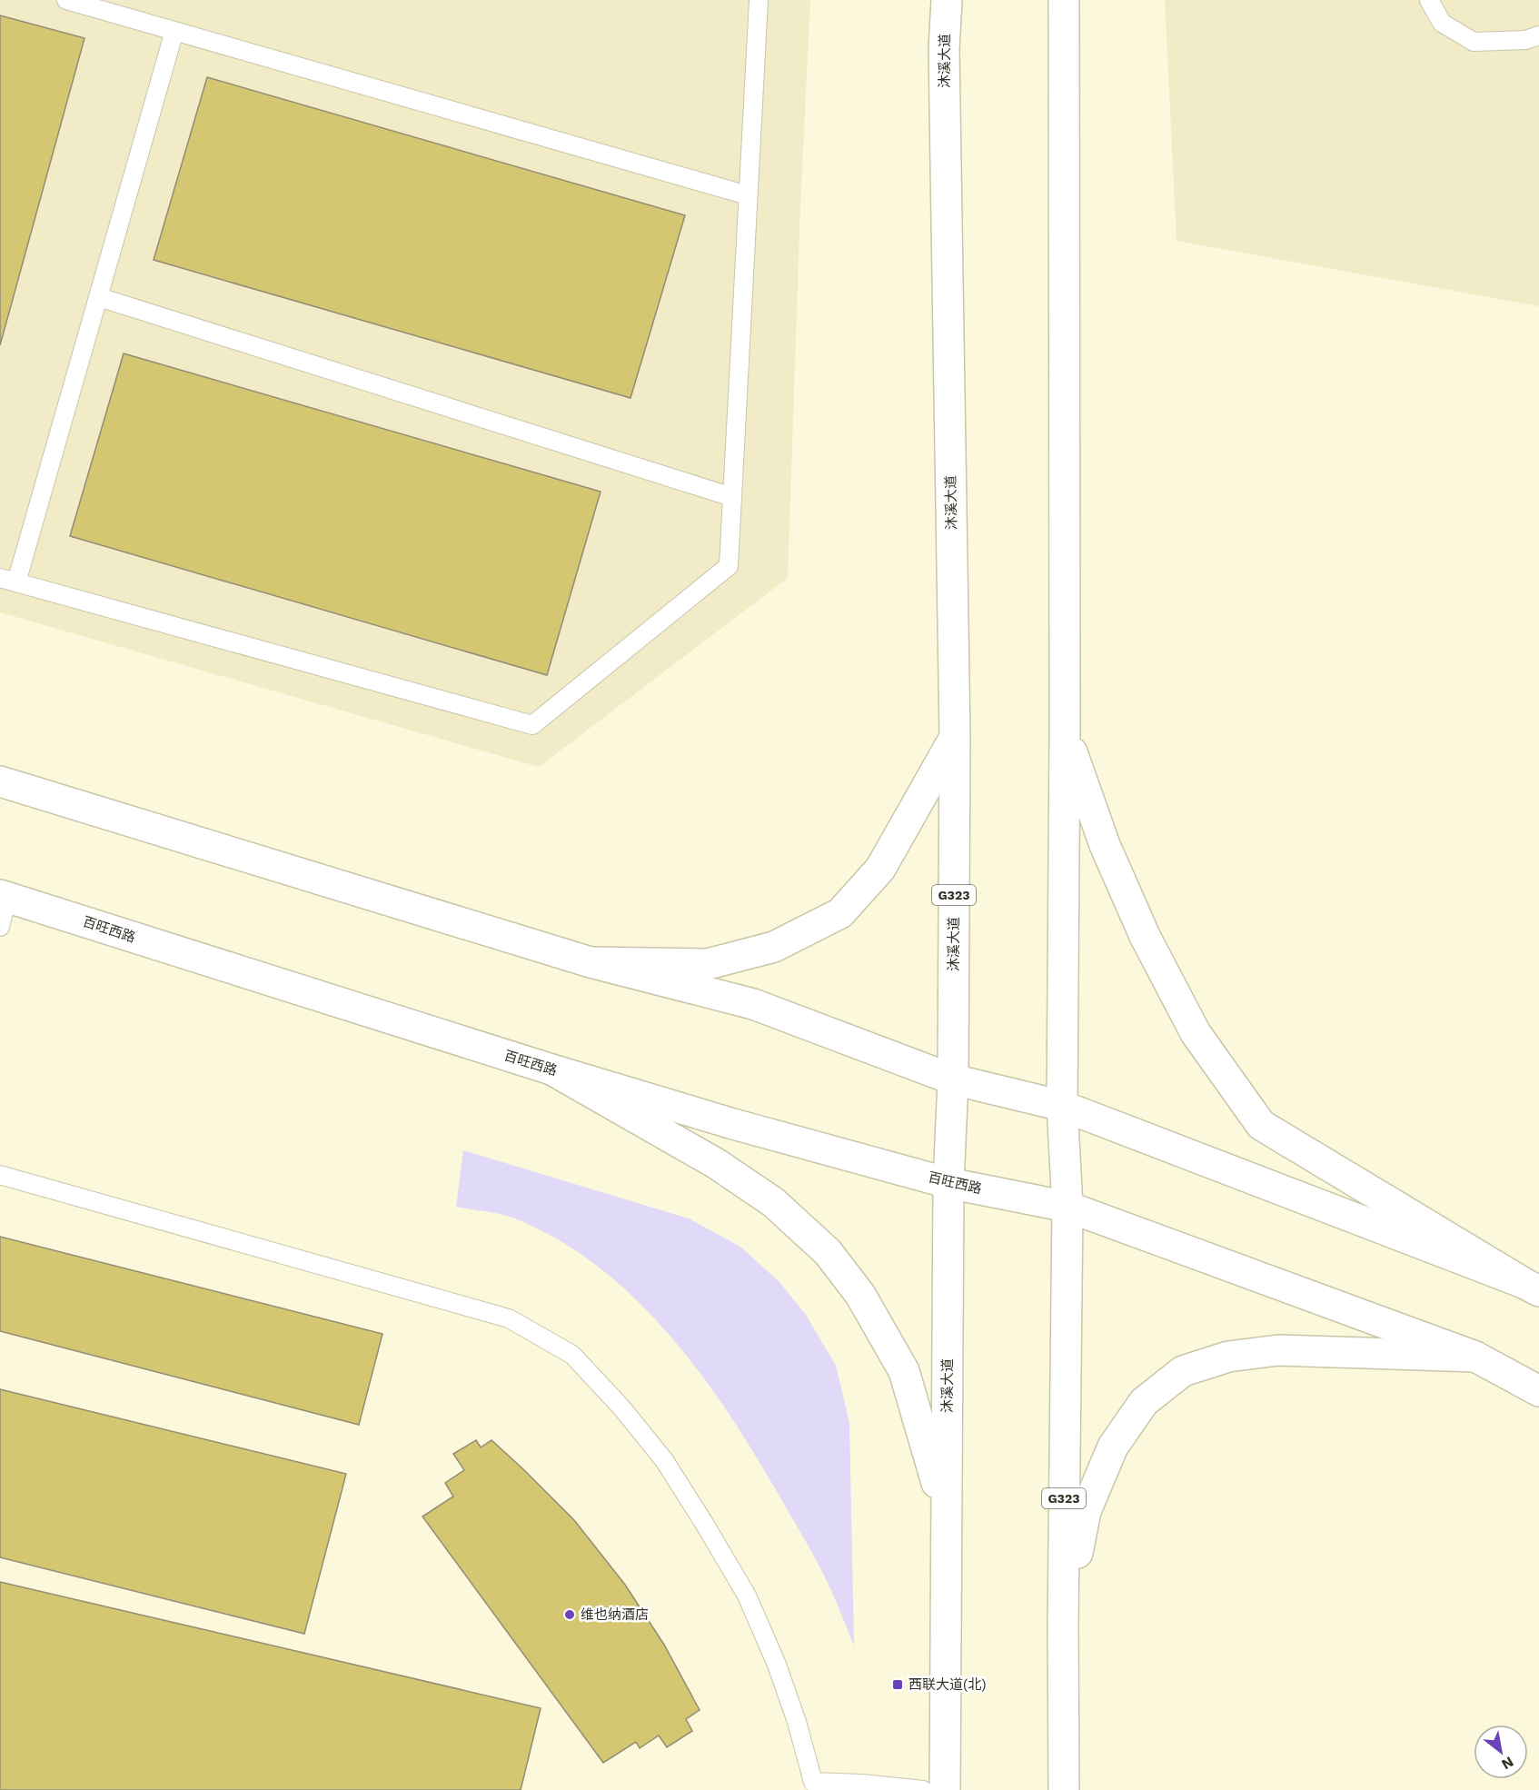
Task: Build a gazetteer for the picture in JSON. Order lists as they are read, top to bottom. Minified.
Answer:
{"streets":{"main road":["沐溪大道","G323","百旺西路"]},"crossings":[["沐溪大道","百旺西路"],["G323","百旺西路"]],"places":{"other":["维也纳酒店"],"transit":["西联大道(北)"]},"north":"bottom right"}
